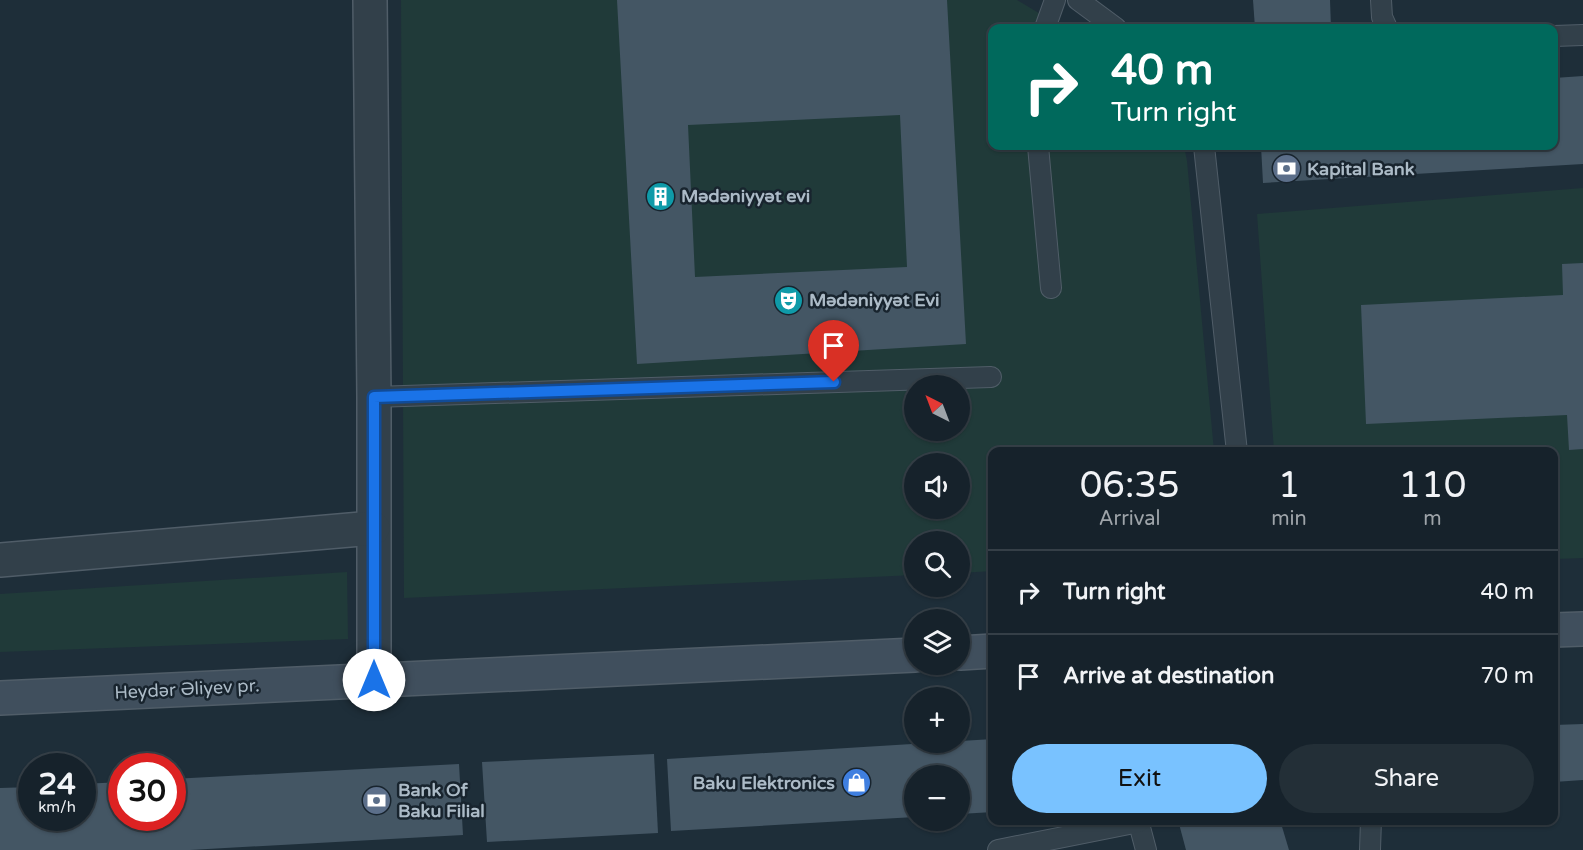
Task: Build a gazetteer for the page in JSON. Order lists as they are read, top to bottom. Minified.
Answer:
{"streets":{"main road":["Heydər Əliyev pr."]},"places":{"bank":["Kapital Bank","Bank Of Baku Filial"],"building":["Mədəniyyət evi"],"theatre":["Mədəniyyət Evi"],"shop":["Baku Elektronics"]},"north":"top left","page":{"turn":["40 m","Turn right"],"map_buttons":["+","−"],"eta":["06:35","Arrival","1","min","110","m"],"list":[{"name":"Turn right","value":"40 m"},{"name":"Arrive at destination","value":"70 m"}],"buttons":["Exit","Share"],"speed":"24 km/h","limit":"30"}}
